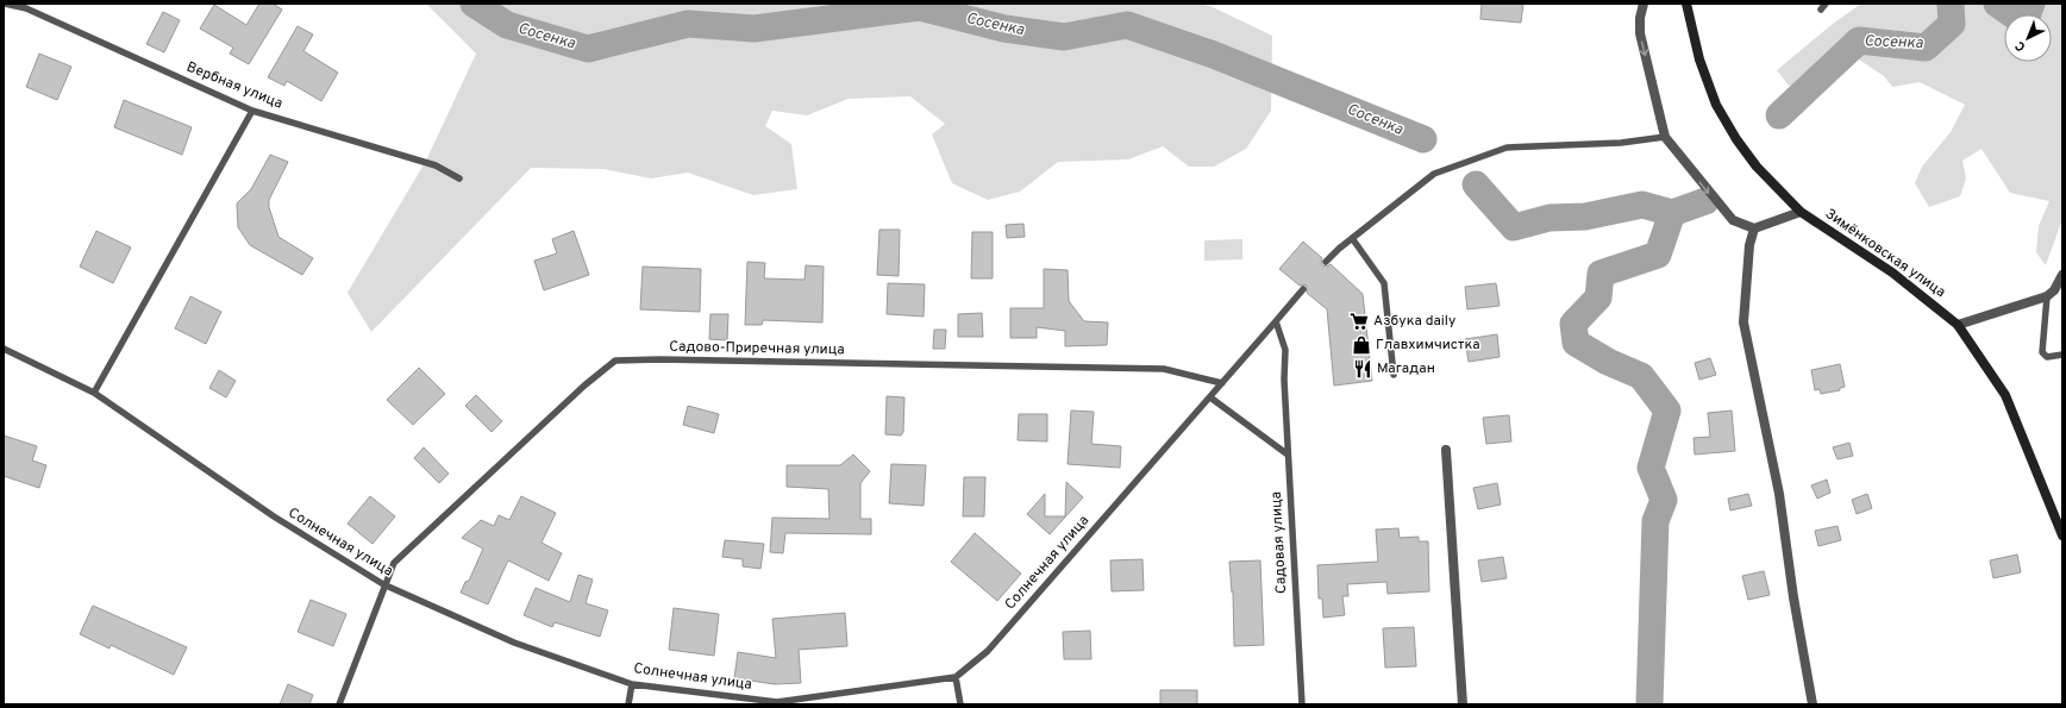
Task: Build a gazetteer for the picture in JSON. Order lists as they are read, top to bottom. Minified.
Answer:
{"streets":{"main road":["Зимёнковская улица"],"lane":["Вербная улица","Садово-Приречная улица","Солнечная улица","Садовая улица"]},"crossings":[["Садово-Приречная улица","Солнечная улица"],["Солнечная улица","Садовая улица"]],"water":["Сосенка"],"places":{"supermarket":["Азбука daily"],"shop":["Главхимчистка"],"restaurant":["Магадан"]},"north":"bottom left"}
